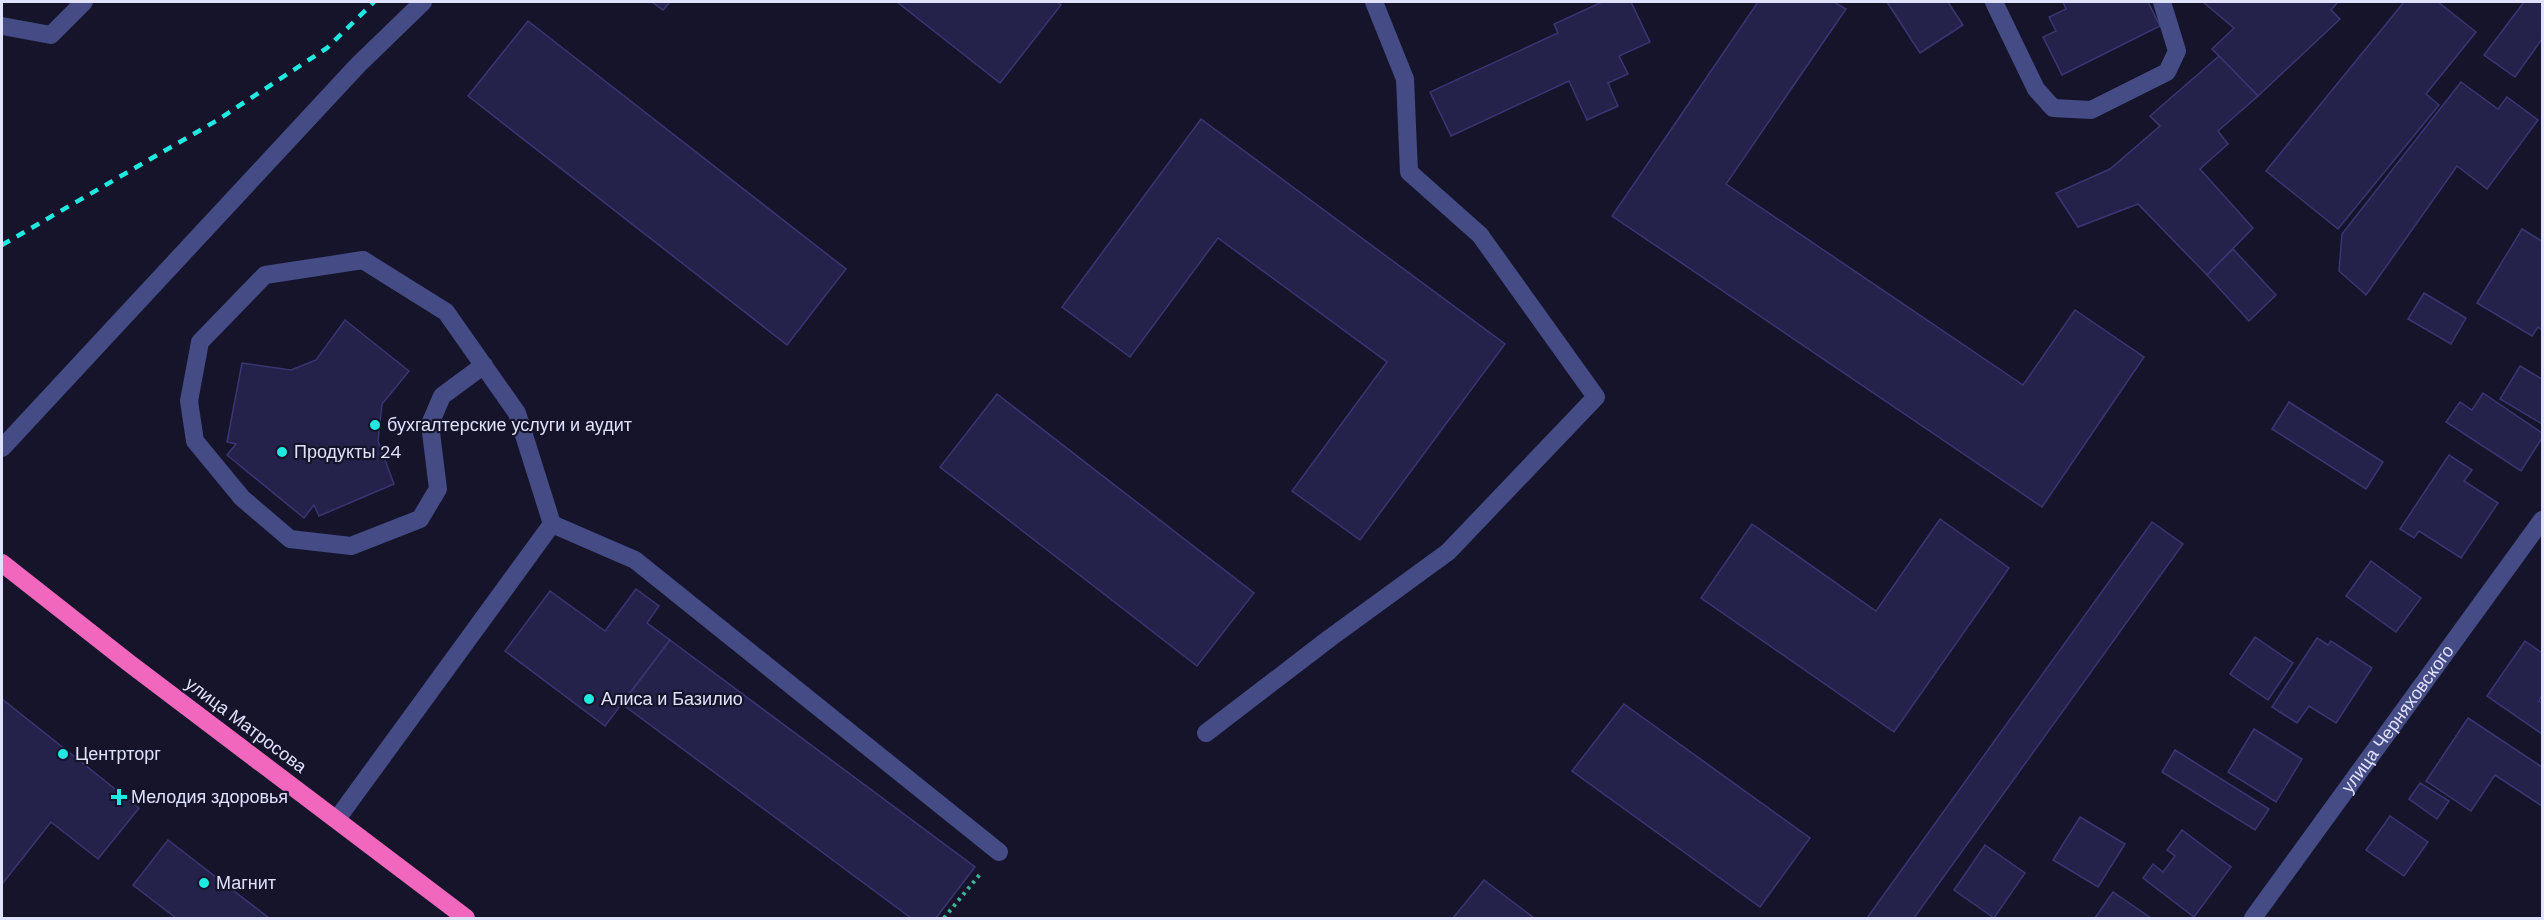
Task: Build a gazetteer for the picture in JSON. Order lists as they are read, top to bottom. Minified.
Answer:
{"streets":{"highway":["улица Матросова"],"street":["улица Черняховского"]},"places":{"other":["бухгалтерские услуги и аудит","Продукты 24","Алиса и Базилио","Центрторг","Магнит"],"health":["Мелодия здоровья"]}}
